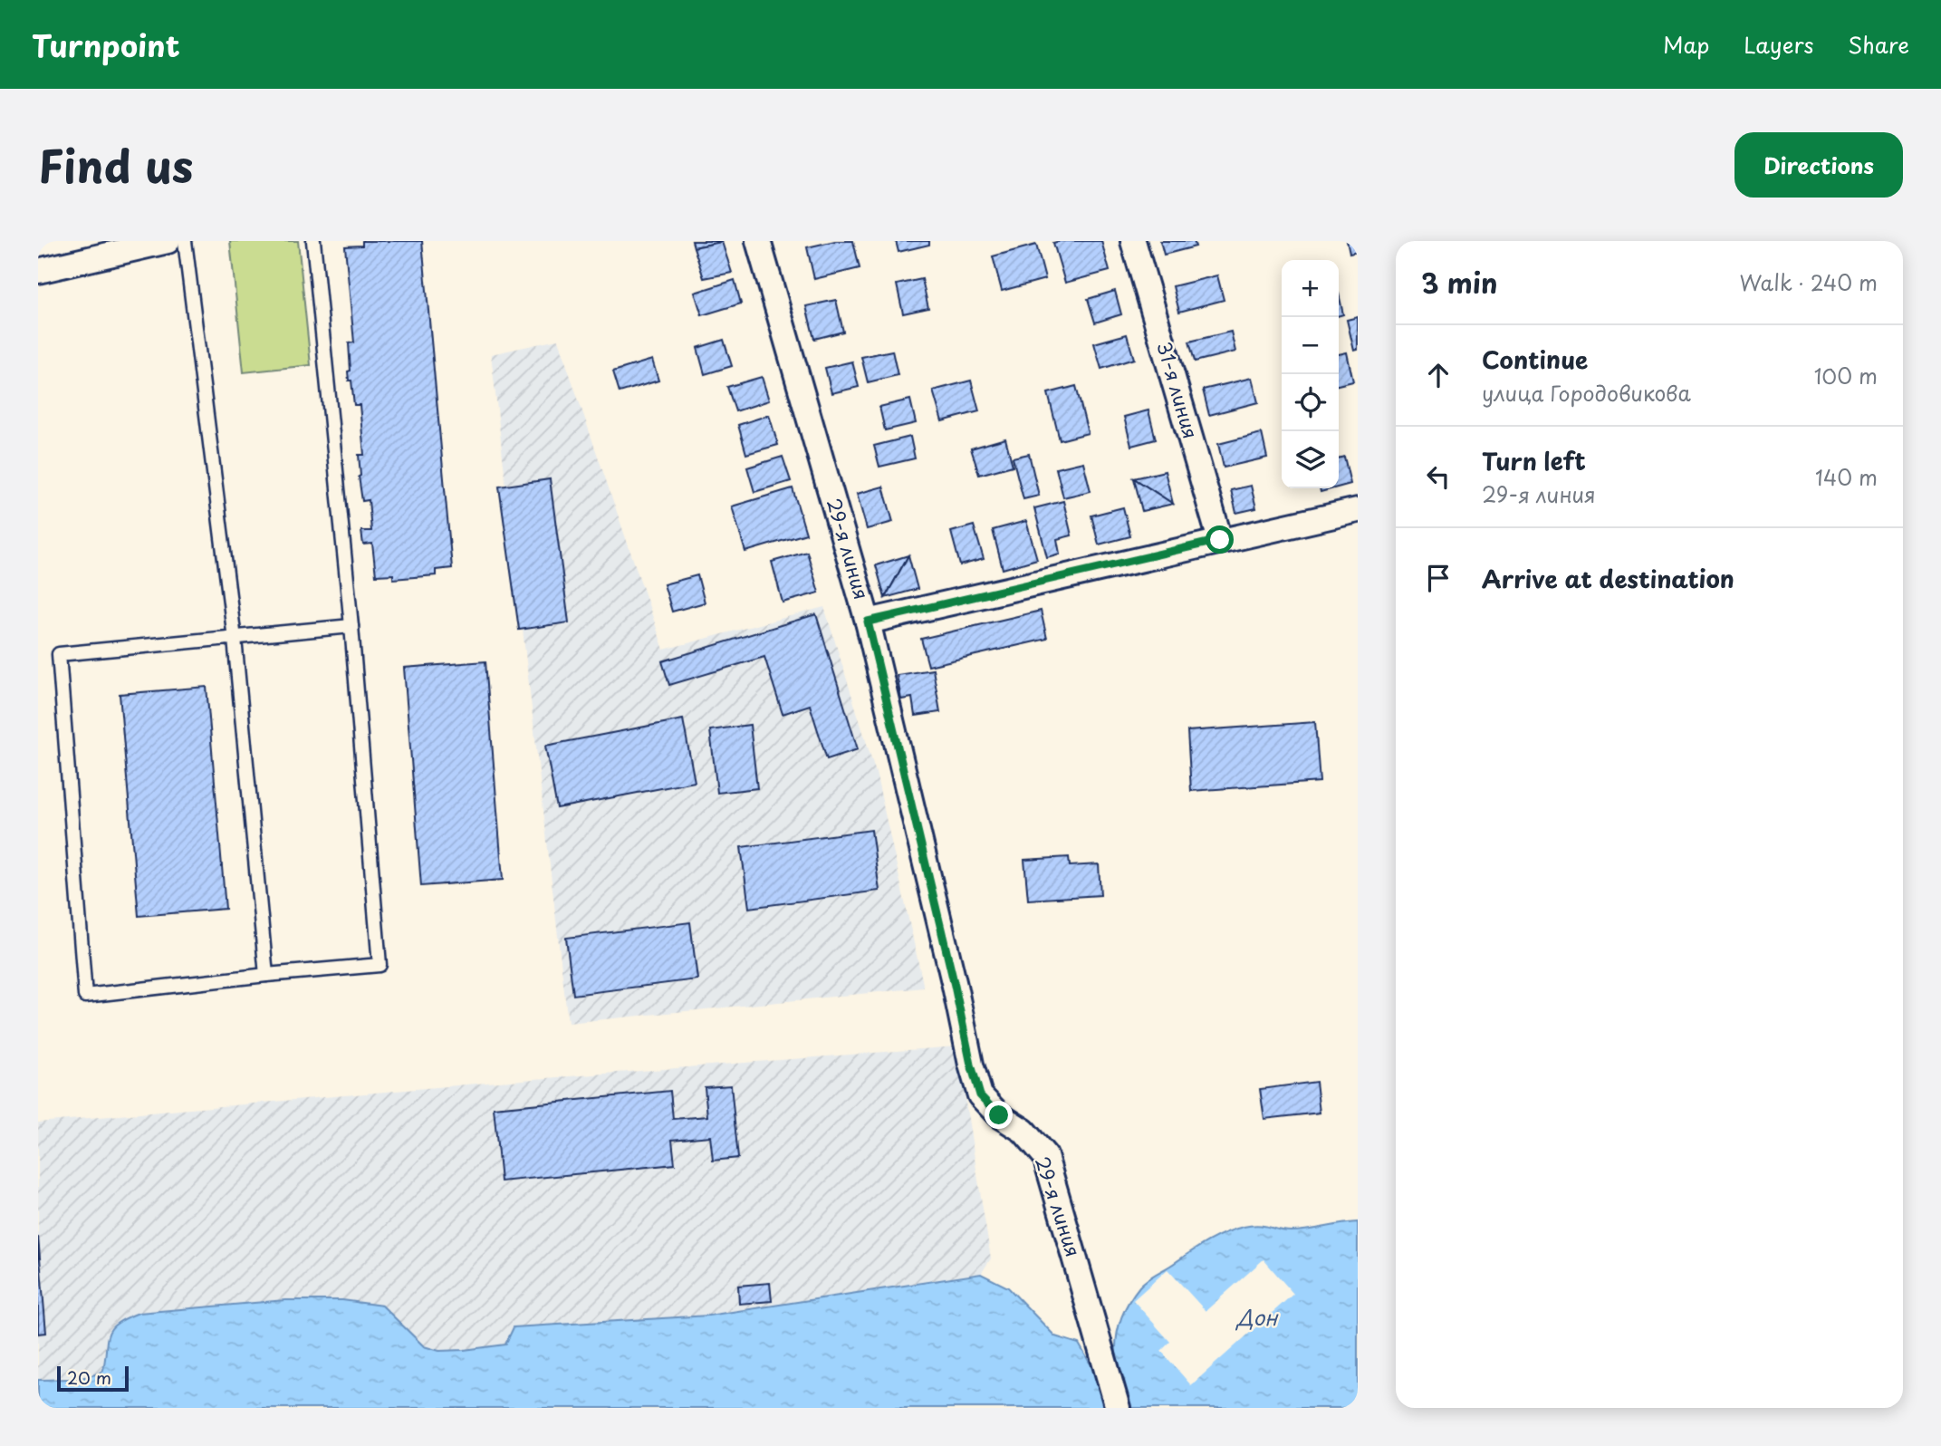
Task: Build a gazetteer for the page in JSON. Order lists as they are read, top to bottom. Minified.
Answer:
{"streets":{"street":["31-я линия","29-я линия"]},"water":["Дон"],"scale_bar":"20 m","page":{"header":"Turnpoint","nav":["Map","Layers","Share"],"title":"Find us","buttons":"Directions","heading":["3 min","Walk · 240 m"],"map_buttons":["+","−"],"list":[["Continue","улица Городовикова","100 m"],["Turn left","29-я линия","140 m"],"Arrive at destination"],"scale":"20 m"}}
